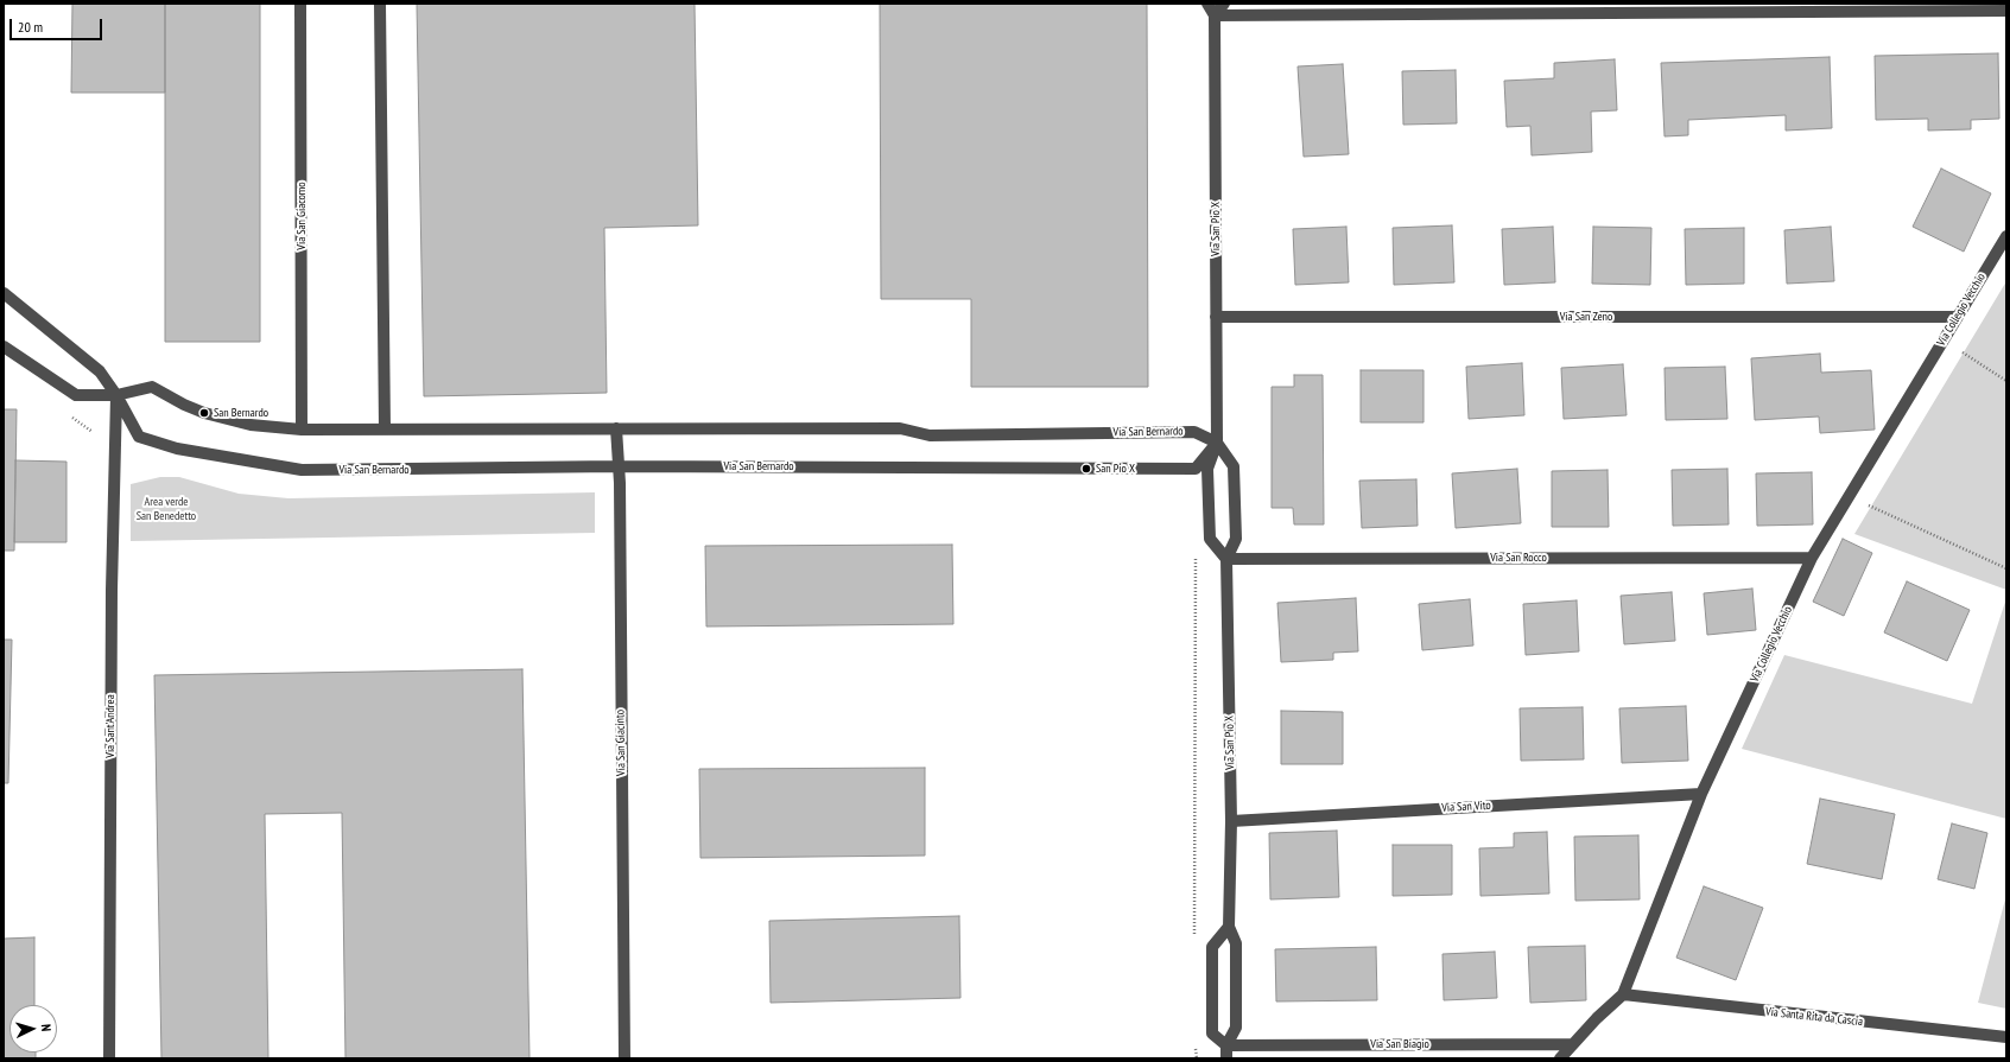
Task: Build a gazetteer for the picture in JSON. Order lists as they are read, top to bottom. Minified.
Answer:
{"streets":{"street":["Via San Giacomo","Via San Pio X","Via Collegio Vecchio","Via San Zeno","Via San Bernardo","Via San Rocco","Via Sant'Andrea","Via San Giacinto","Via San Vito","Via Santa Rita da Cascia","Via San Biagio"]},"crossings":[["Via San Giacomo","Via San Bernardo"],["Via San Pio X","Via San Zeno"],["Via San Pio X","Via San Bernardo"],["Via San Pio X","Via San Rocco"],["Via San Pio X","Via San Vito"],["Via San Pio X","Via San Biagio"],["Via Collegio Vecchio","Via San Zeno"],["Via Collegio Vecchio","Via San Rocco"],["Via Collegio Vecchio","Via San Vito"],["Via Collegio Vecchio","Via Santa Rita da Cascia"],["Via Collegio Vecchio","Via San Biagio"],["Via San Bernardo","Via Sant'Andrea"],["Via San Bernardo","Via San Giacinto"]],"parks":["Area verde San Benedetto"],"places":["San Bernardo","San Pio X"],"scale_bar":"20 m","north":"right"}
